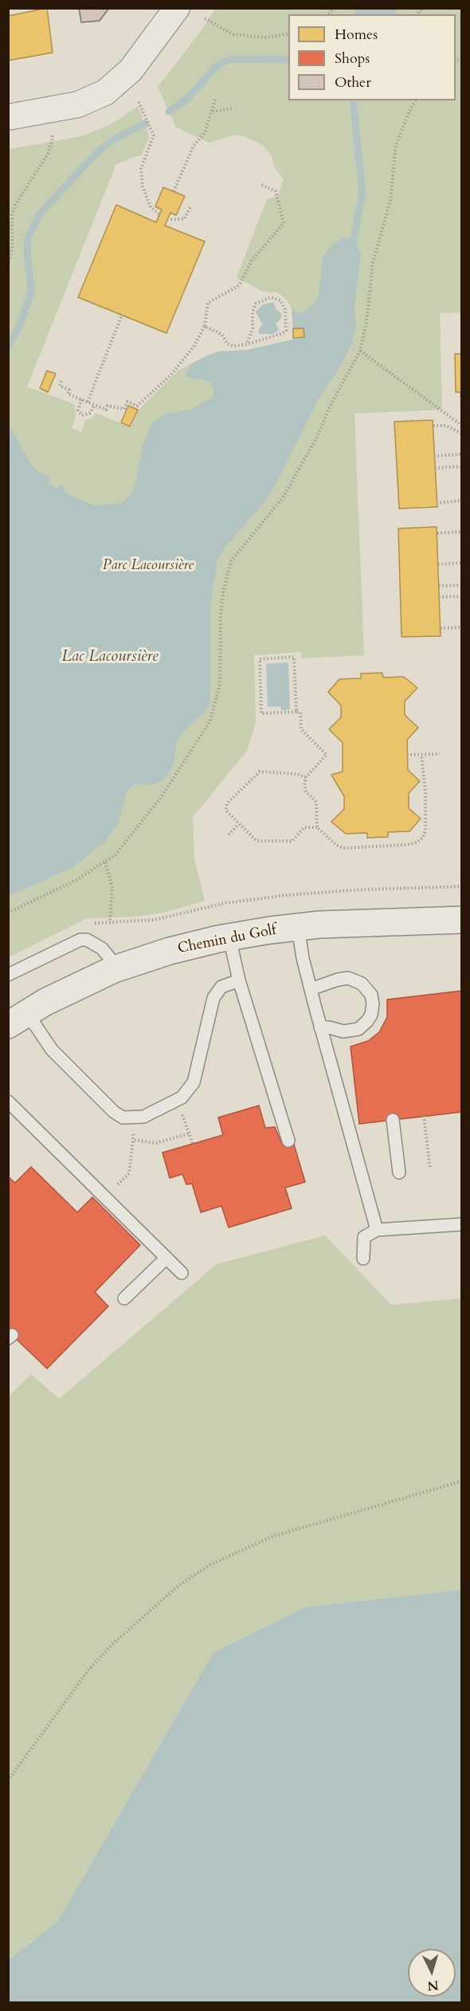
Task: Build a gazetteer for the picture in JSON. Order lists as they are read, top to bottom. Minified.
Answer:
{"streets":{"street":["Chemin du Golf"]},"water":["Lac Lacoursière"],"parks":["Parc Lacoursière"],"legend":["Homes","Shops","Other"],"north":"bottom"}
